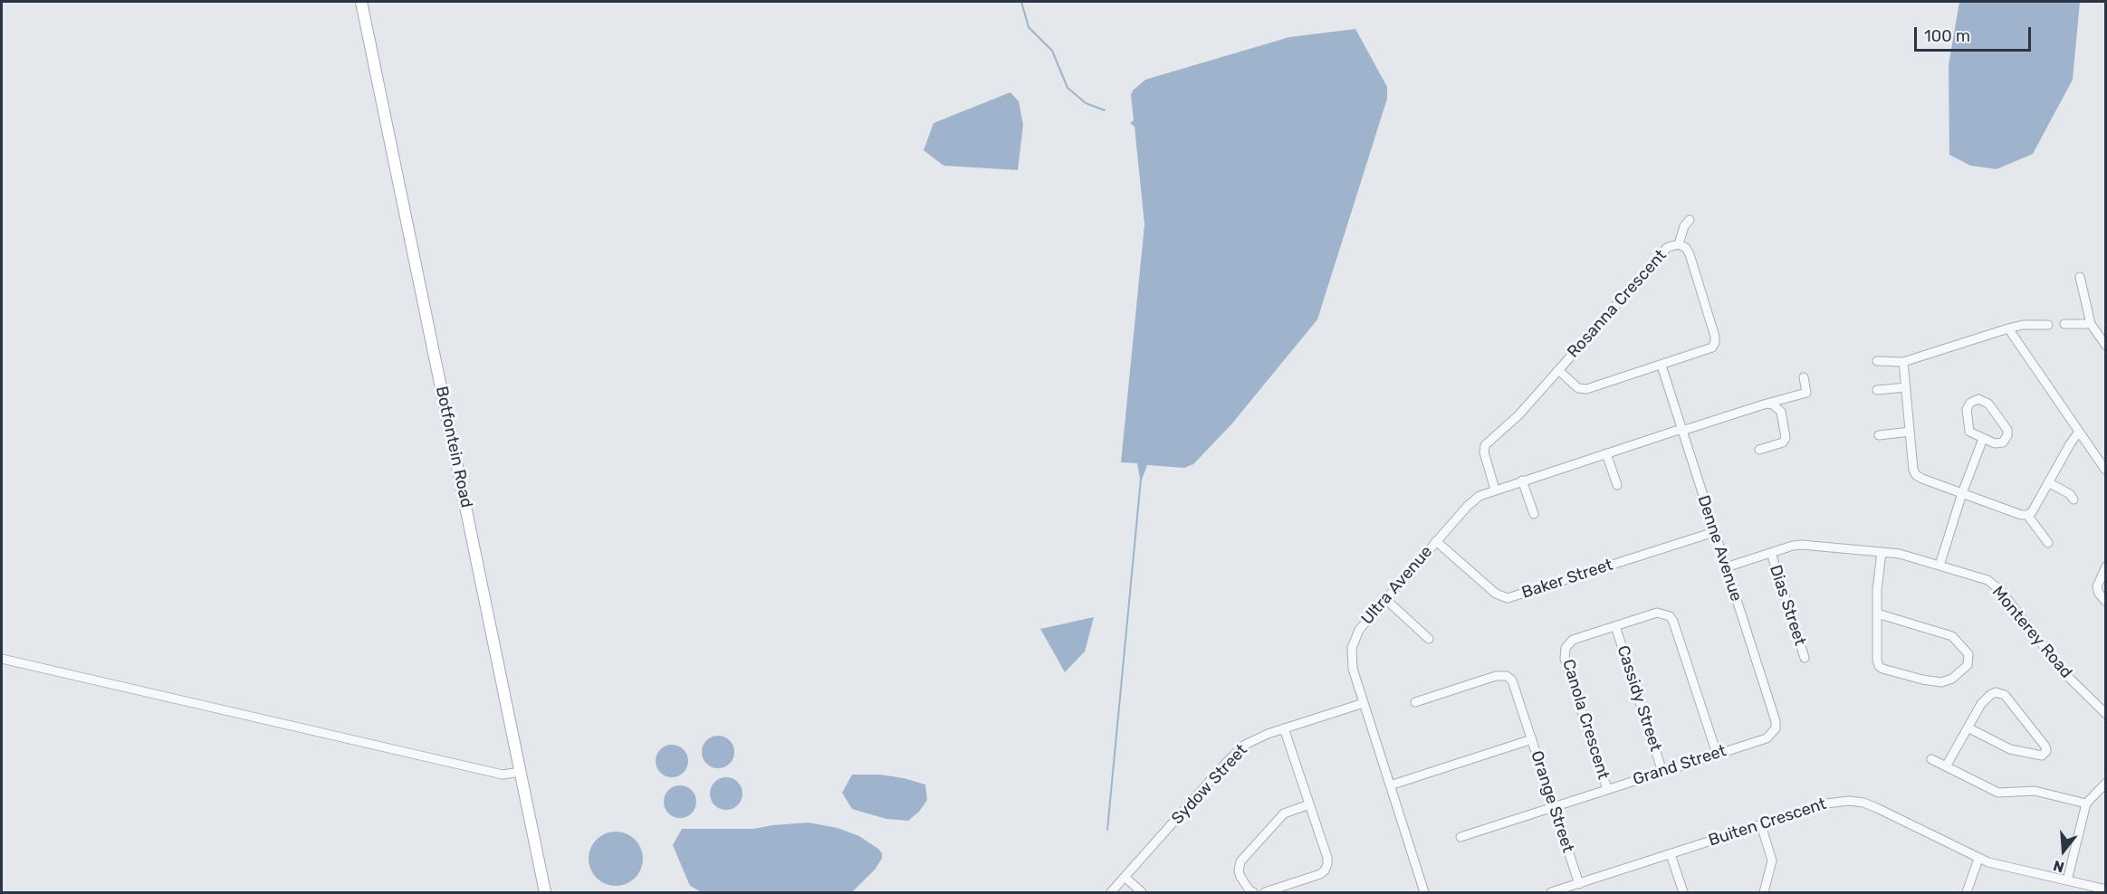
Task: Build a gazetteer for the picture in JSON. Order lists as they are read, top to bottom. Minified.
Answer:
{"streets":{"main road":["Botfontein Road"],"street":["Rosanna Crescent","Denne Avenue","Baker Street","Ultra Avenue","Dias Street","Monterey Road","Cassidy Street","Canola Crescent","Grand Street","Sydow Street","Orange Street","Buiten Crescent"]},"crossings":[["Rosanna Crescent","Denne Avenue"],["Rosanna Crescent","Ultra Avenue"],["Denne Avenue","Baker Street"],["Denne Avenue","Ultra Avenue"],["Denne Avenue","Monterey Road"],["Denne Avenue","Grand Street"],["Baker Street","Ultra Avenue"],["Ultra Avenue","Sydow Street"],["Ultra Avenue","Orange Street"],["Dias Street","Monterey Road"],["Cassidy Street","Canola Crescent"],["Cassidy Street","Grand Street"],["Canola Crescent","Grand Street"],["Grand Street","Orange Street"],["Orange Street","Buiten Crescent"]],"scale_bar":"100 m","north":"bottom"}
